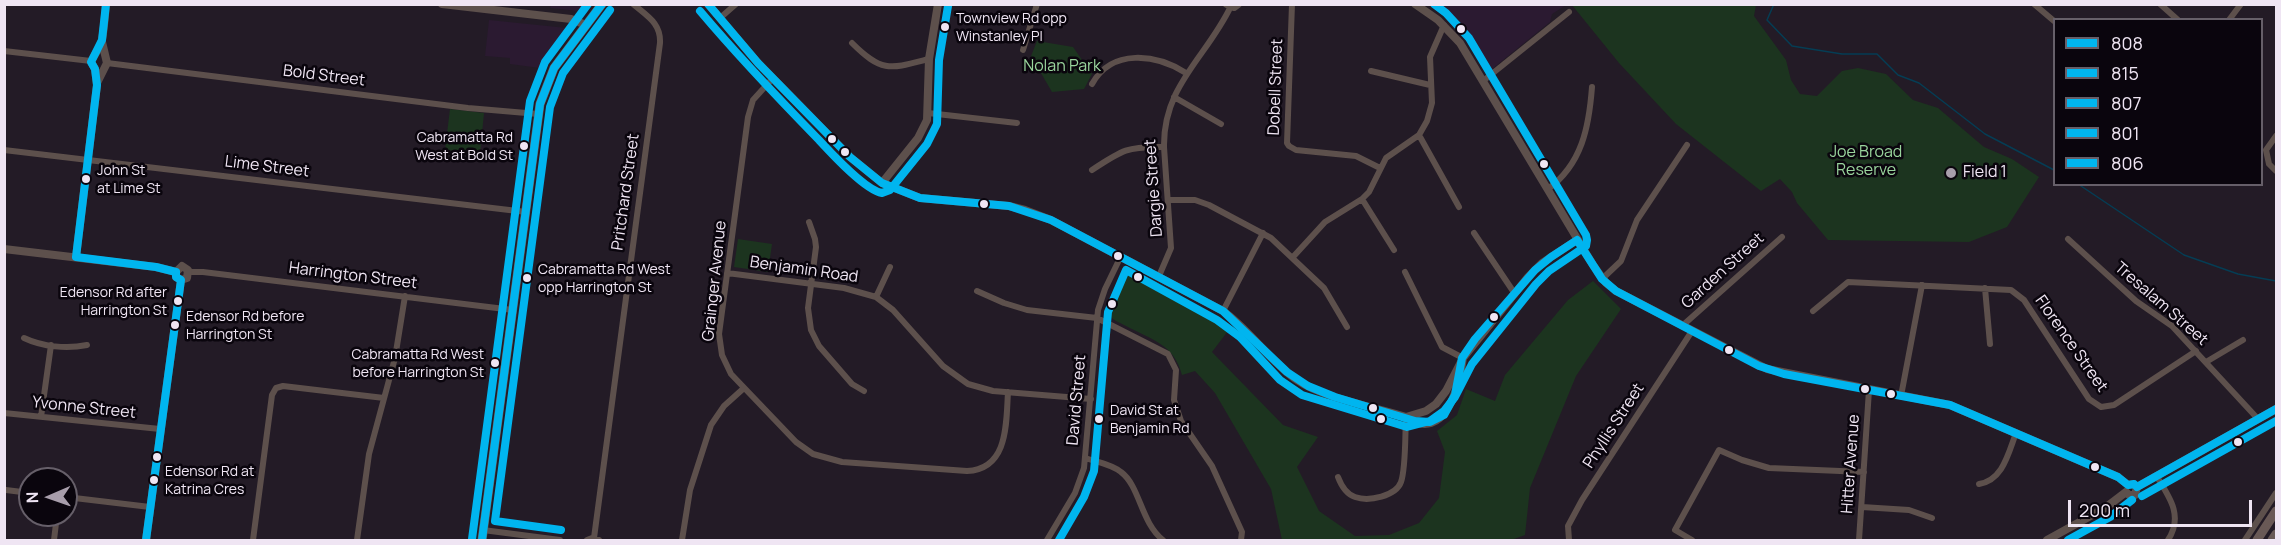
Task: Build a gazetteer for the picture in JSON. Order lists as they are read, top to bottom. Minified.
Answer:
{"streets":{"street":["Bold Street","Dobell Street","Lime Street","Dargie Street","Pritchard Street","Benjamin Road","Garden Street","Harrington Street","Grainger Avenue","Tresalam Street","Florence Street","David Street","Yvonne Street","Phyllis Street","Hitter Avenue"]},"crossings":[["Benjamin Road","Grainger Avenue"],["Benjamin Road","David Street"],["Tresalam Street","Florence Street"]],"parks":["Nolan Park","Joe Broad Reserve"],"places":["Townview Rd opp Winstanley Pl","Cabramatta Rd West at Bold St","Field 1","John St at Lime St","Cabramatta Rd West opp Harrington St","Edensor Rd after Harrington St","Edensor Rd before Harrington St","Cabramatta Rd West before Harrington St","David St at Benjamin Rd","Edensor Rd at Katrina Cres"],"lines":["transit line 808","transit line 815","transit line 807","transit line 801","transit line 806"],"legend":["808","815","807","801","806"],"scale_bar":"200 m","north":"left"}
